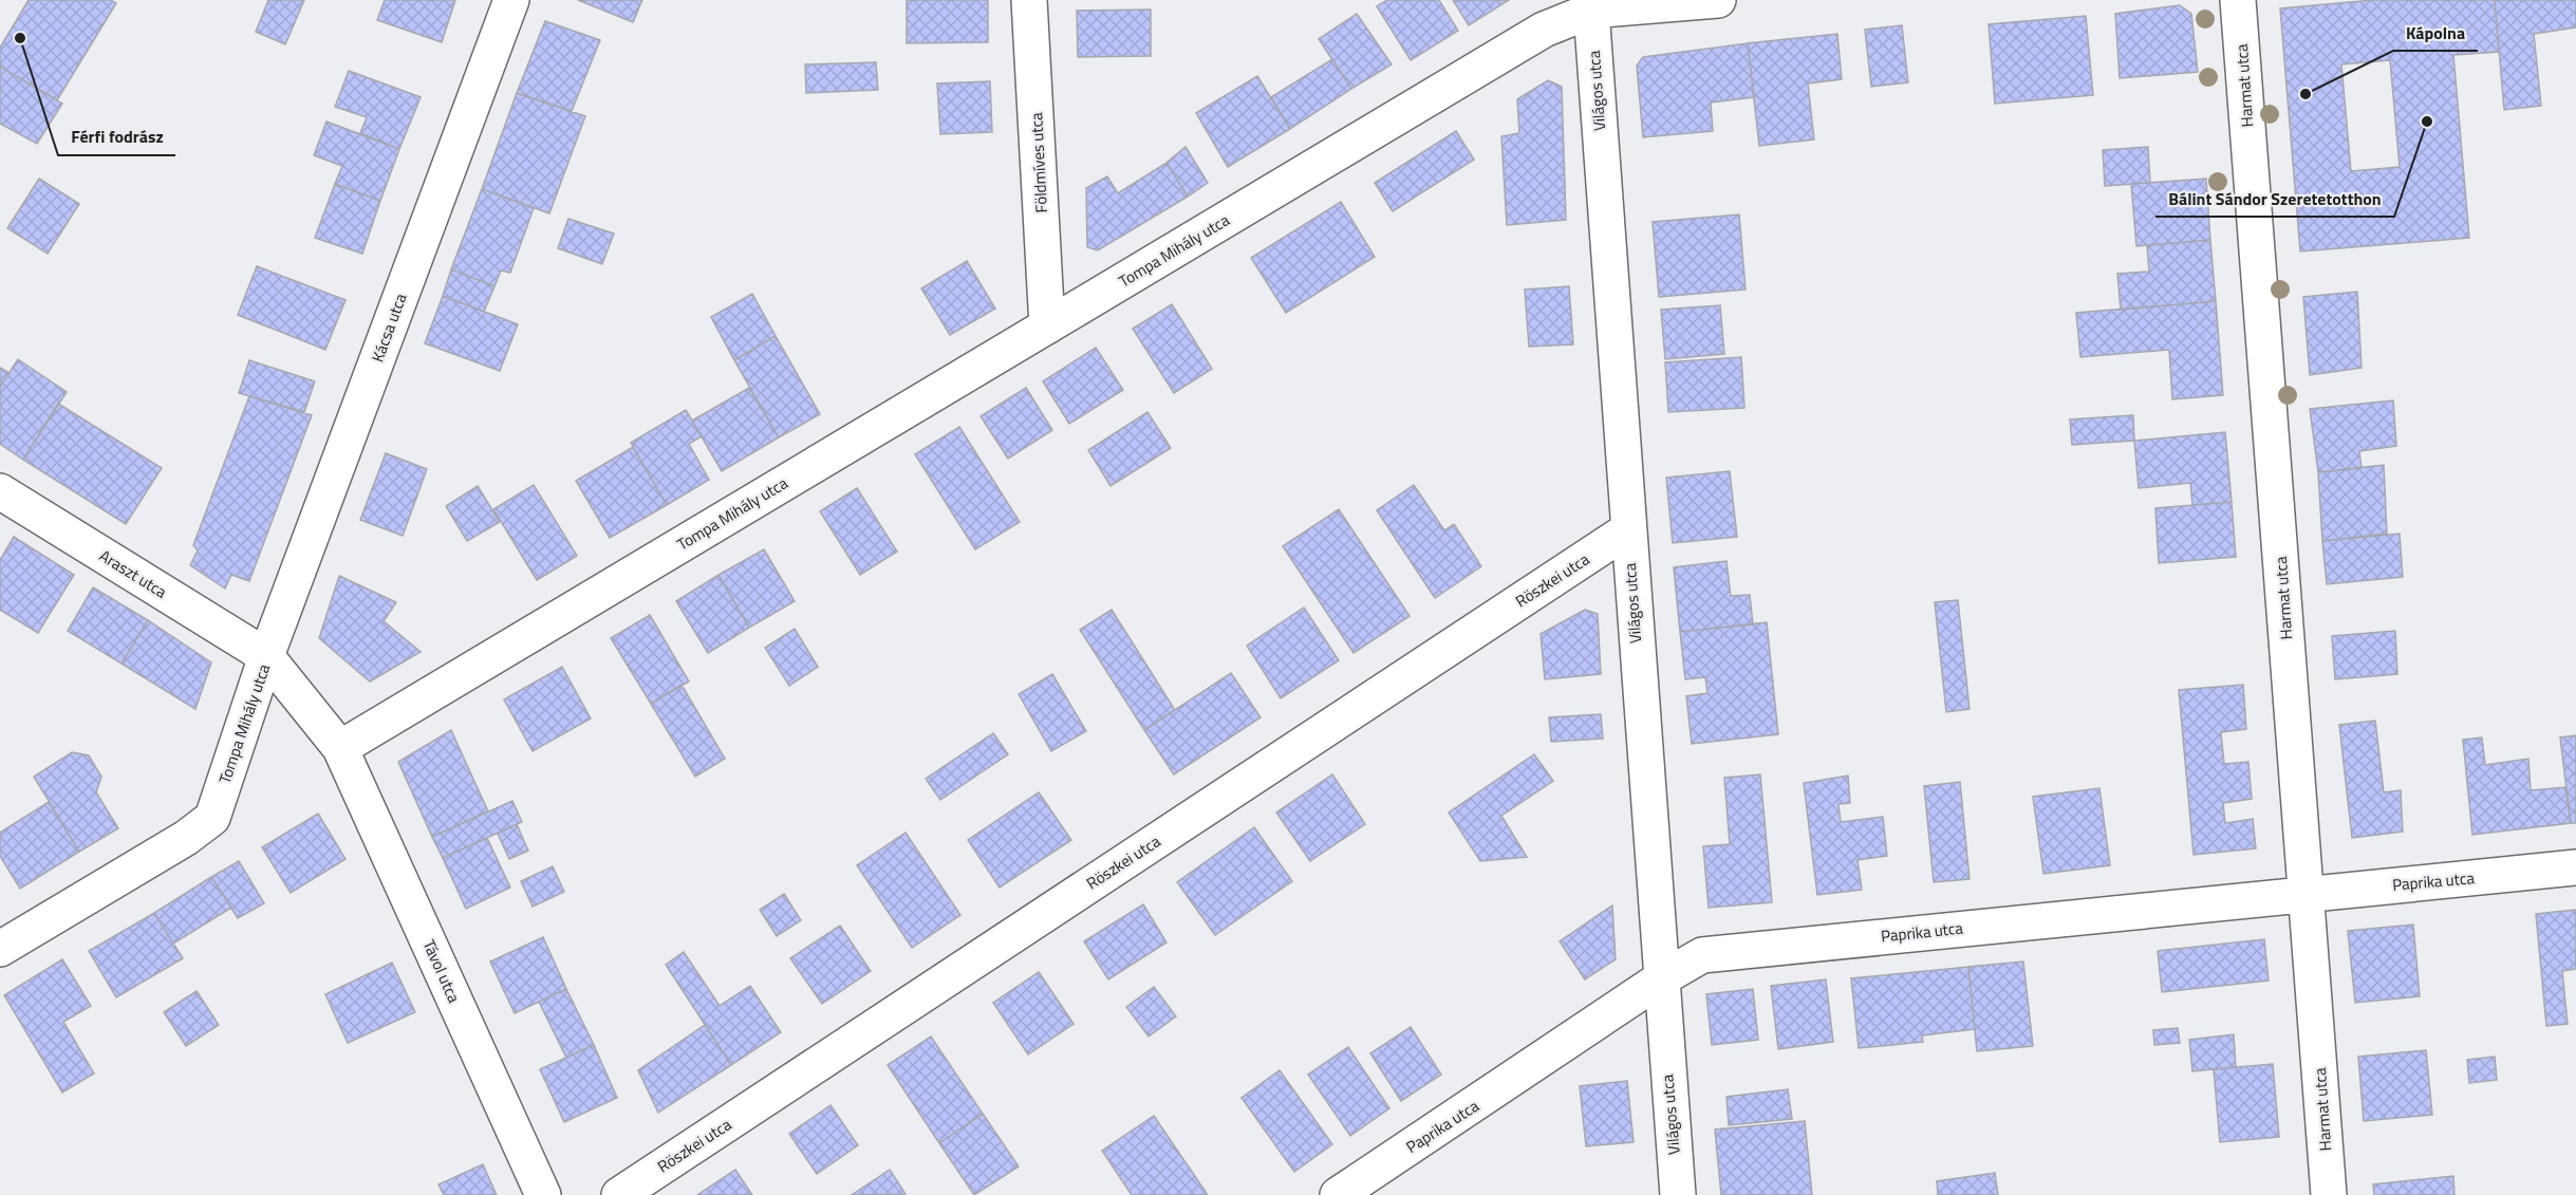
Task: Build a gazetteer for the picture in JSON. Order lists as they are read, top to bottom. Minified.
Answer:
{"streets":{"street":["Harmat utca","Világos utca","Földmíves utca","Tompa Mihály utca","Kácsa utca","Araszt utca","Röszkei utca","Paprika utca","Távol utca"]},"crossings":[["Harmat utca","Paprika utca"],["Világos utca","Tompa Mihály utca"],["Világos utca","Röszkei utca"],["Világos utca","Paprika utca"],["Földmíves utca","Tompa Mihály utca"],["Tompa Mihály utca","Kácsa utca"],["Tompa Mihály utca","Araszt utca"],["Tompa Mihály utca","Távol utca"],["Kácsa utca","Araszt utca"]],"places":["Férfi fodrász","Kápolna","Bálint Sándor Szeretetotthon"]}
